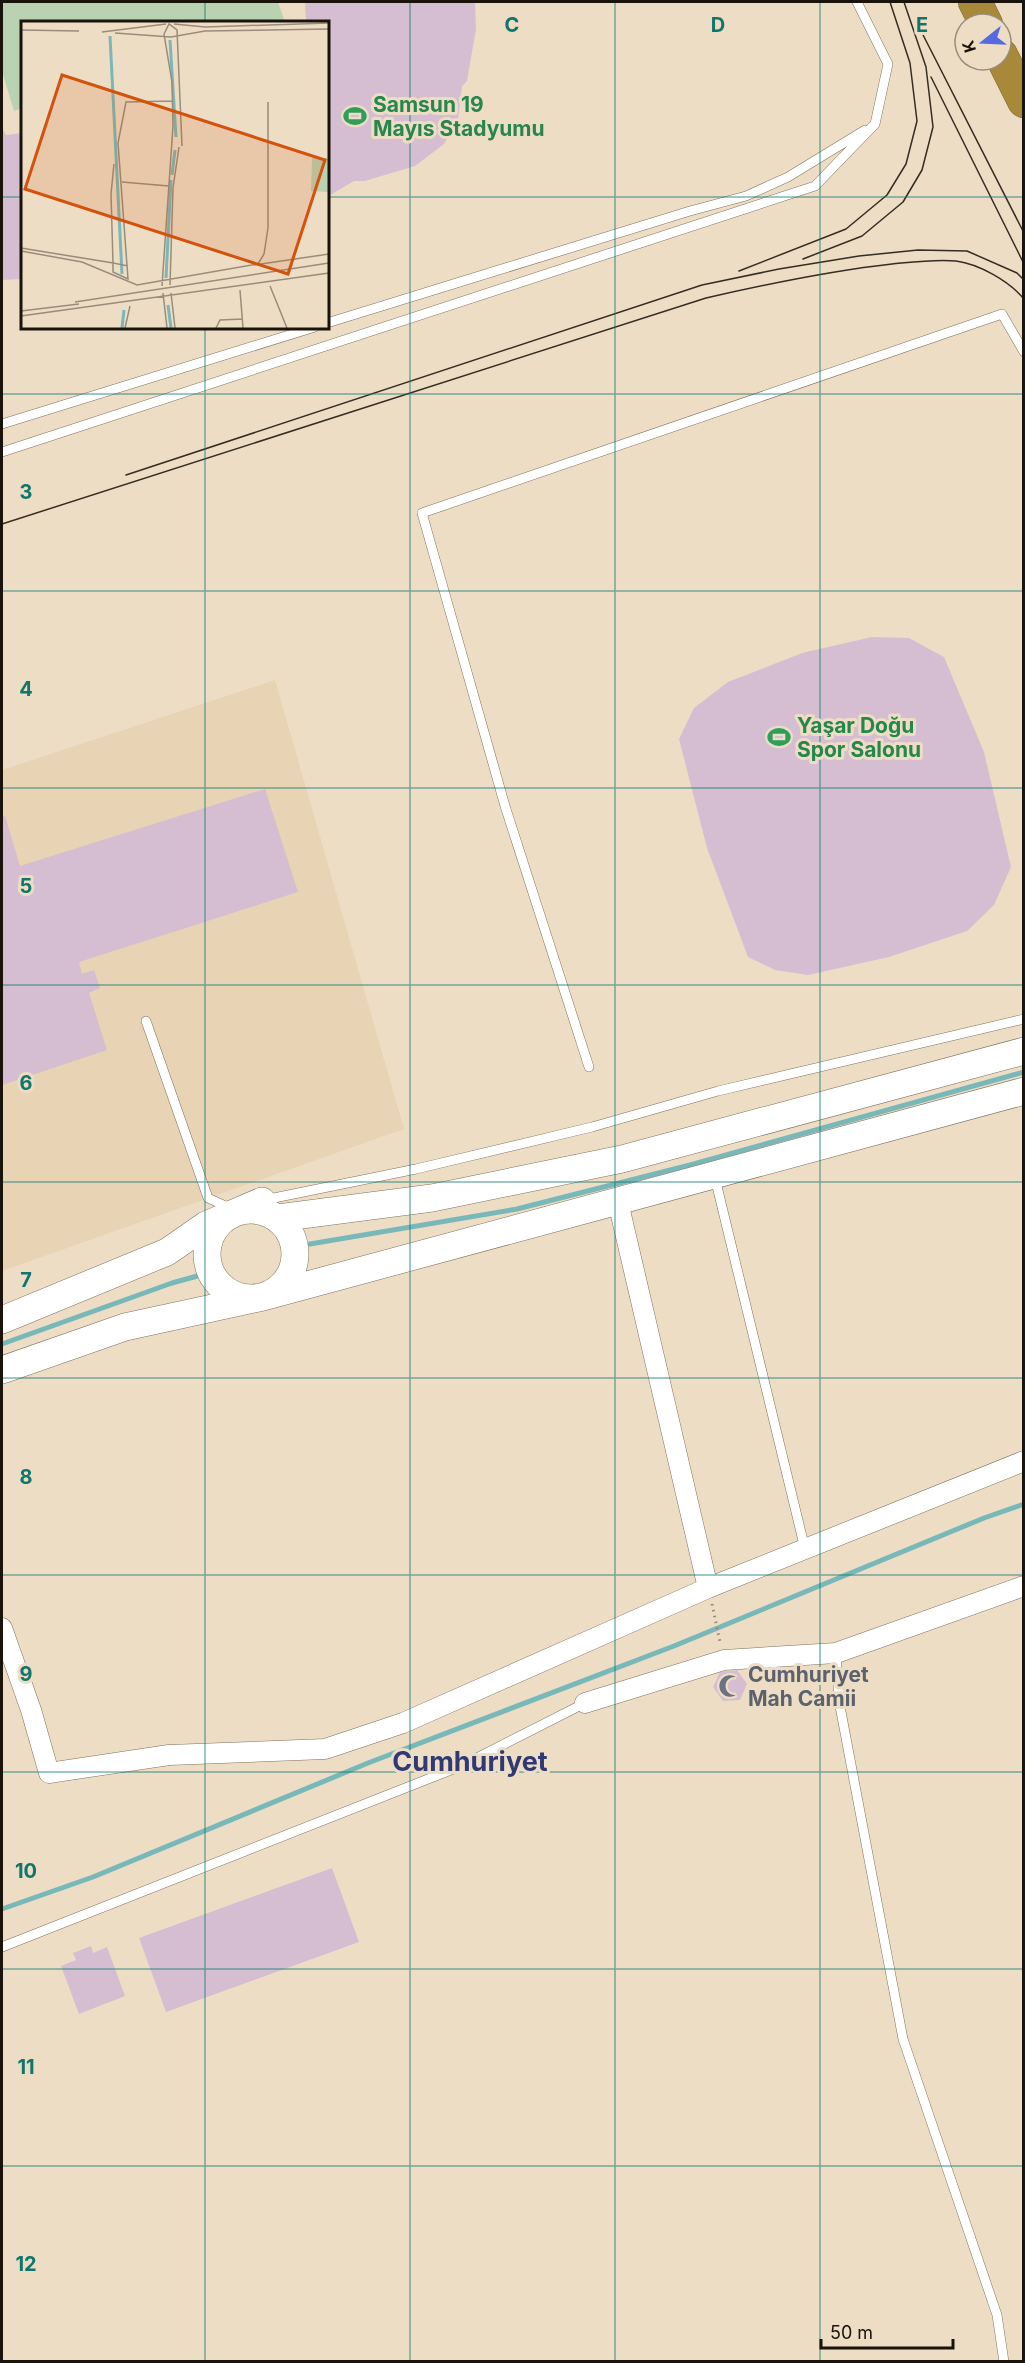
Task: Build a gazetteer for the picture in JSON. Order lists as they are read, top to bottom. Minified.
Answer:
{"districts":["Cumhuriyet"],"places":{"sports":["Samsun 19 Mayıs Stadyumu","Yaşar Doğu Spor Salonu"],"mosque":["Cumhuriyet Mah Camii"]},"scale_bar":"50 m","north":"left","grid":{"columns":["C","D","E"],"rows":["3","4","5","6","7","8","9","10","11","12"]}}
